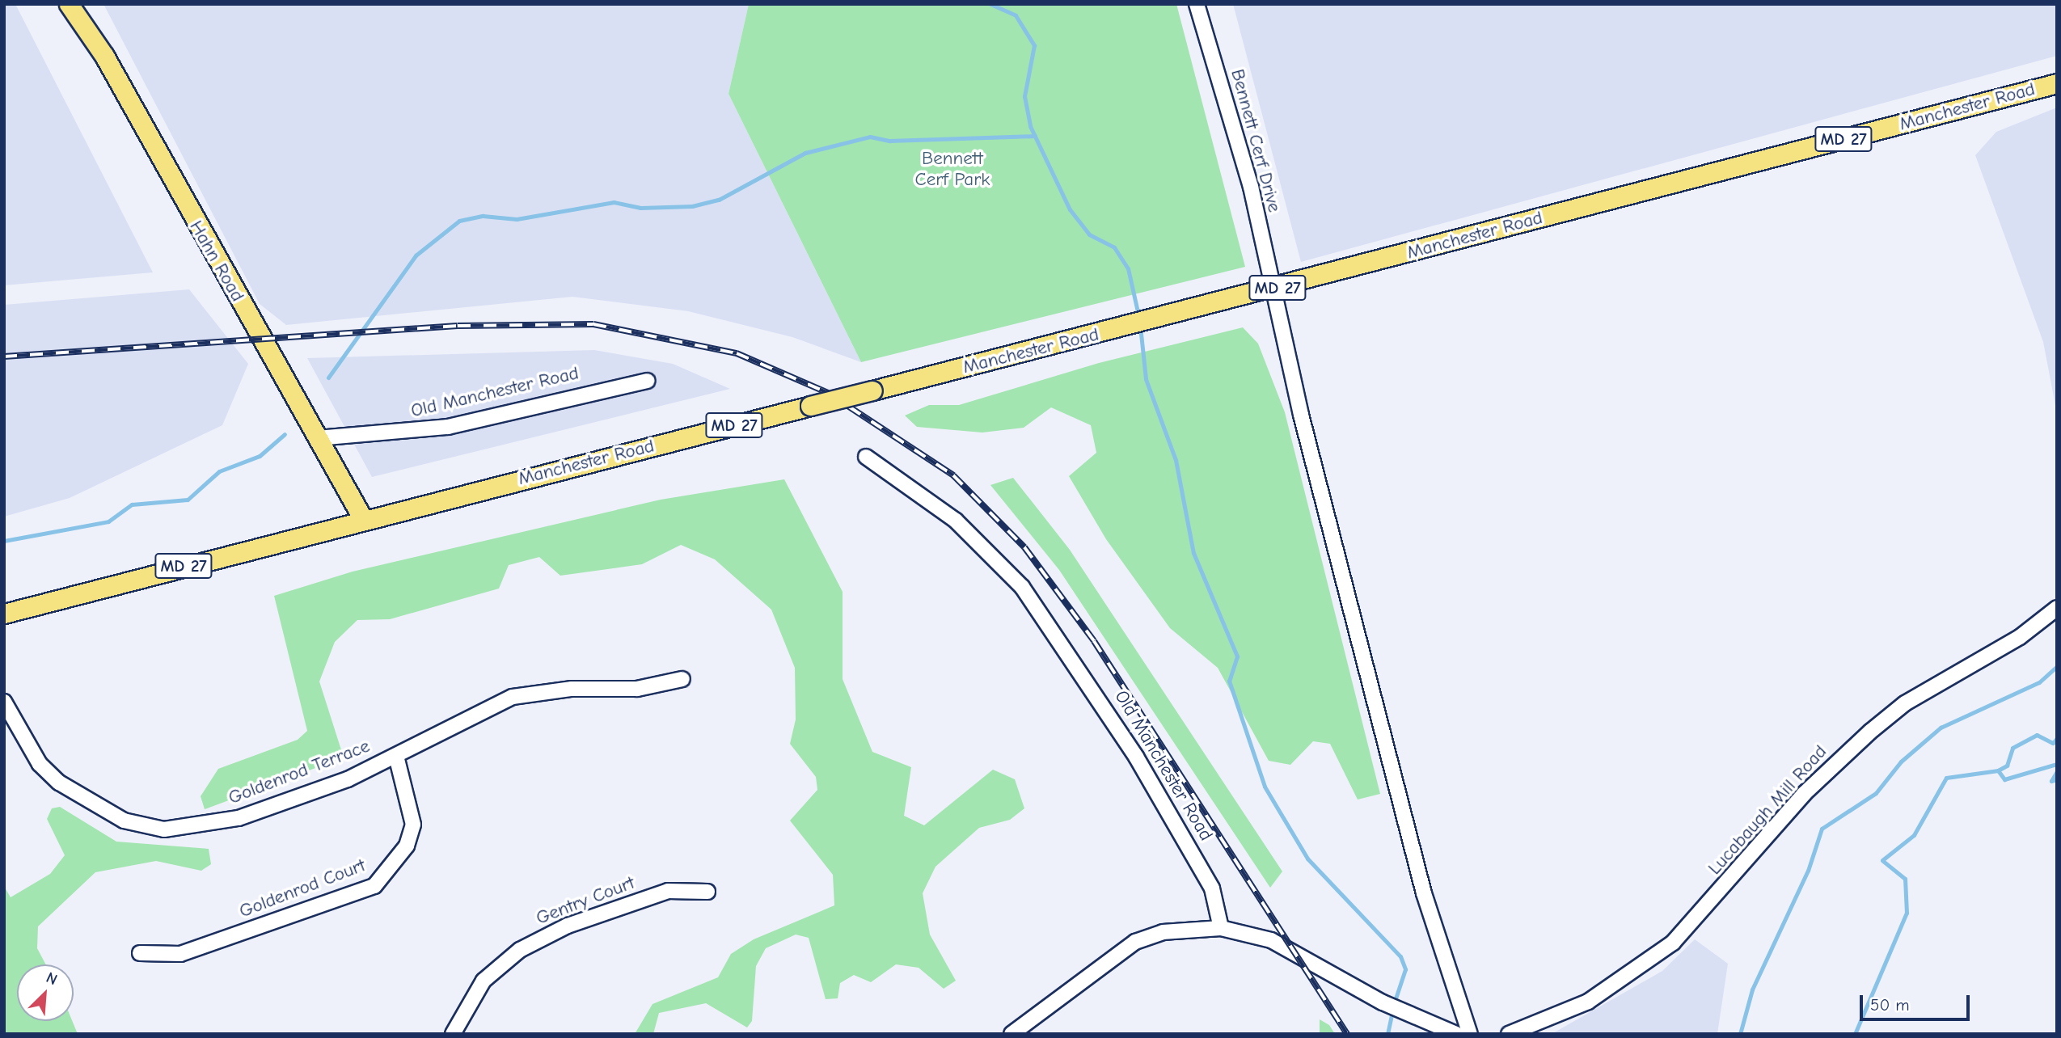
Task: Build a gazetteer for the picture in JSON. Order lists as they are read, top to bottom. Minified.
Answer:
{"streets":{"main road":["Manchester Road","MD 27","Hahn Road"],"street":["Bennett Cerf Drive","Old Manchester Road","Goldenrod Terrace","Lucabaugh Mill Road","Goldenrod Court","Gentry Court"]},"crossings":[["Manchester Road","Bennett Cerf Drive"],["Manchester Road","Hahn Road"],["Hahn Road","Old Manchester Road"],["Goldenrod Terrace","Goldenrod Court"]],"parks":["Bennett Cerf Park"],"scale_bar":"50 m","north":"top right"}
